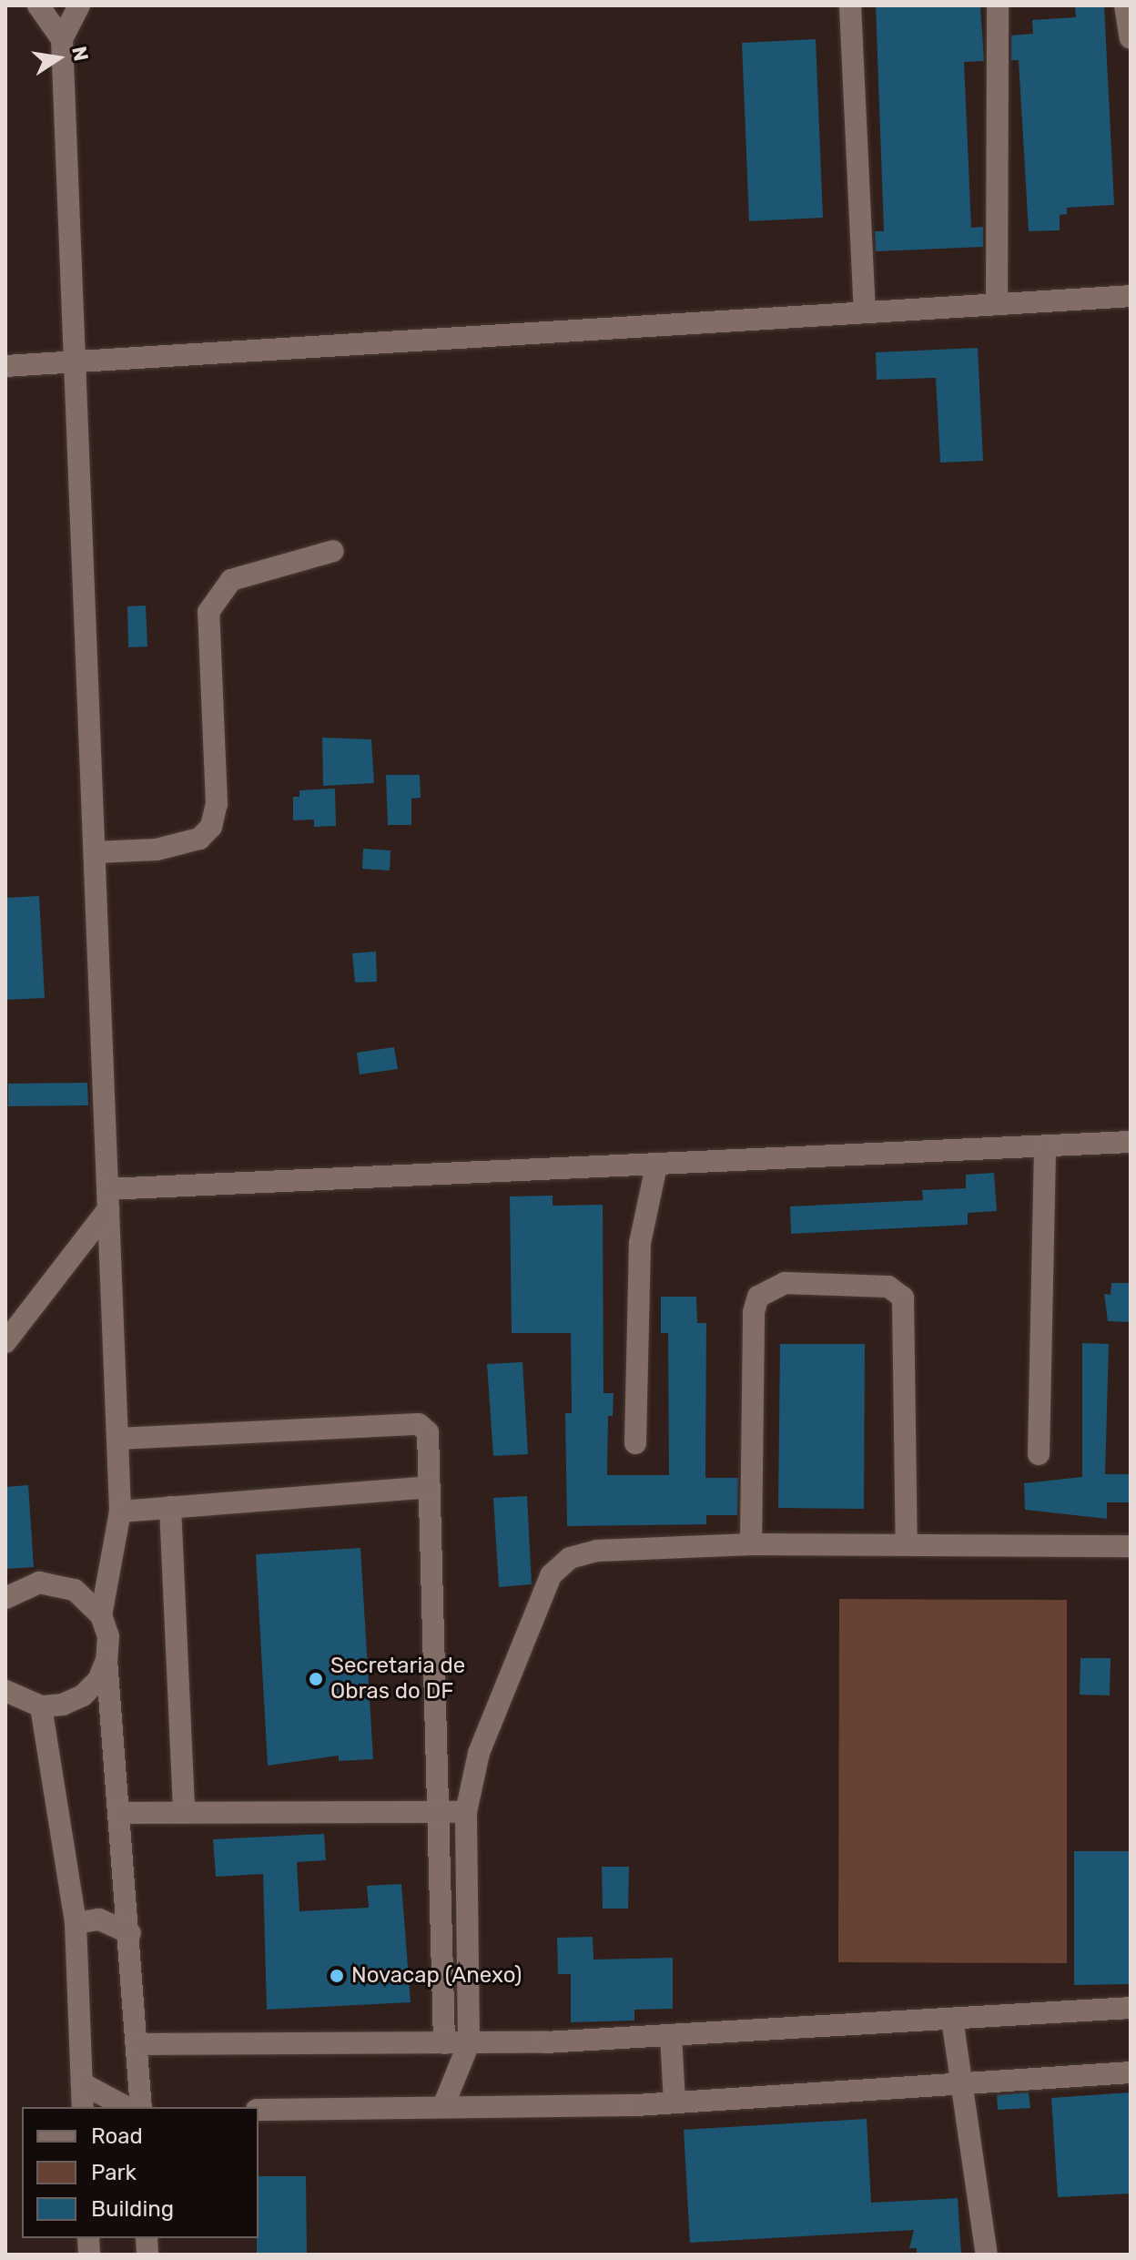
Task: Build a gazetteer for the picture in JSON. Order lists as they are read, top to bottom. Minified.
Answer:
{"places":["Secretaria de Obras do DF","Novacap (Anexo)"],"legend":["Road","Park","Building"],"north":"right"}
